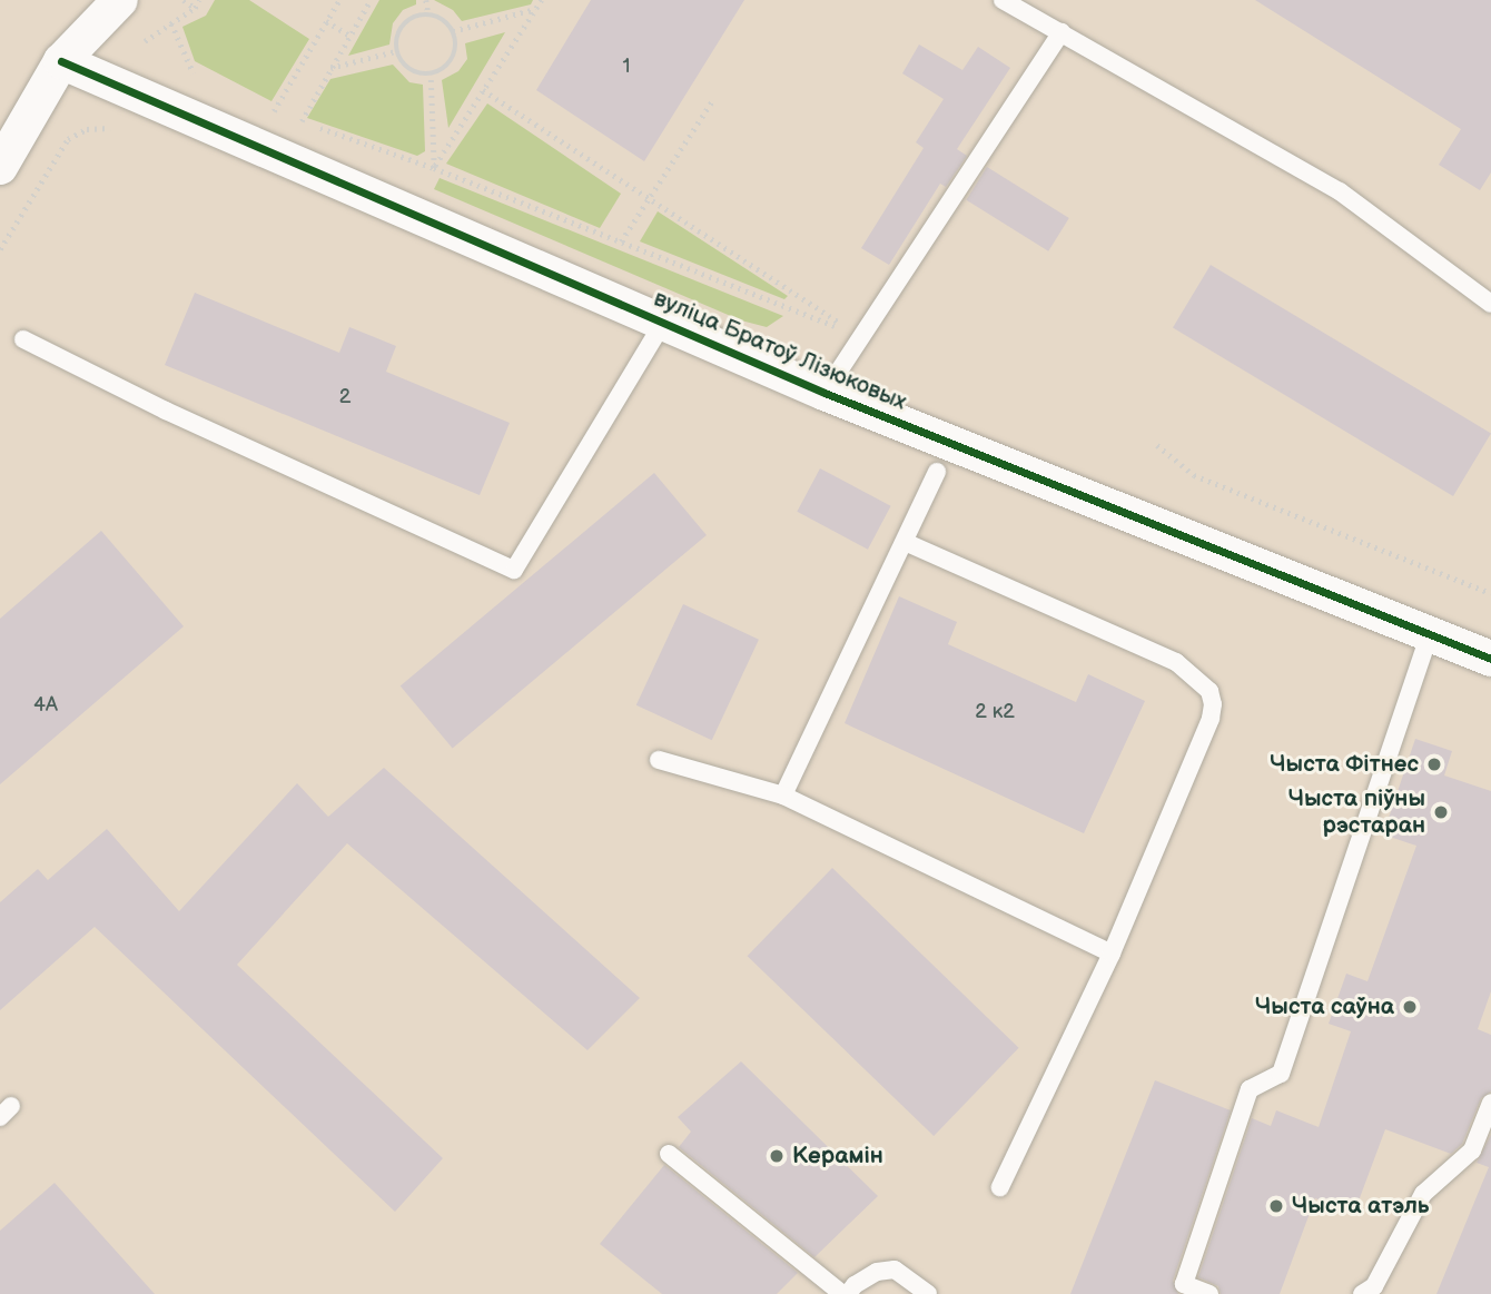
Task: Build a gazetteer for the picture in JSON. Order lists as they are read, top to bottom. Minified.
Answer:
{"streets":{"street":["вуліца Братоў Лізюковых"]},"places":["Чыста Фітнес","Чыста піўны рэстаран","Чыста саўна","Керамін","Чыста атэль"],"house_numbers":["1","2","4А","2 к2"]}
